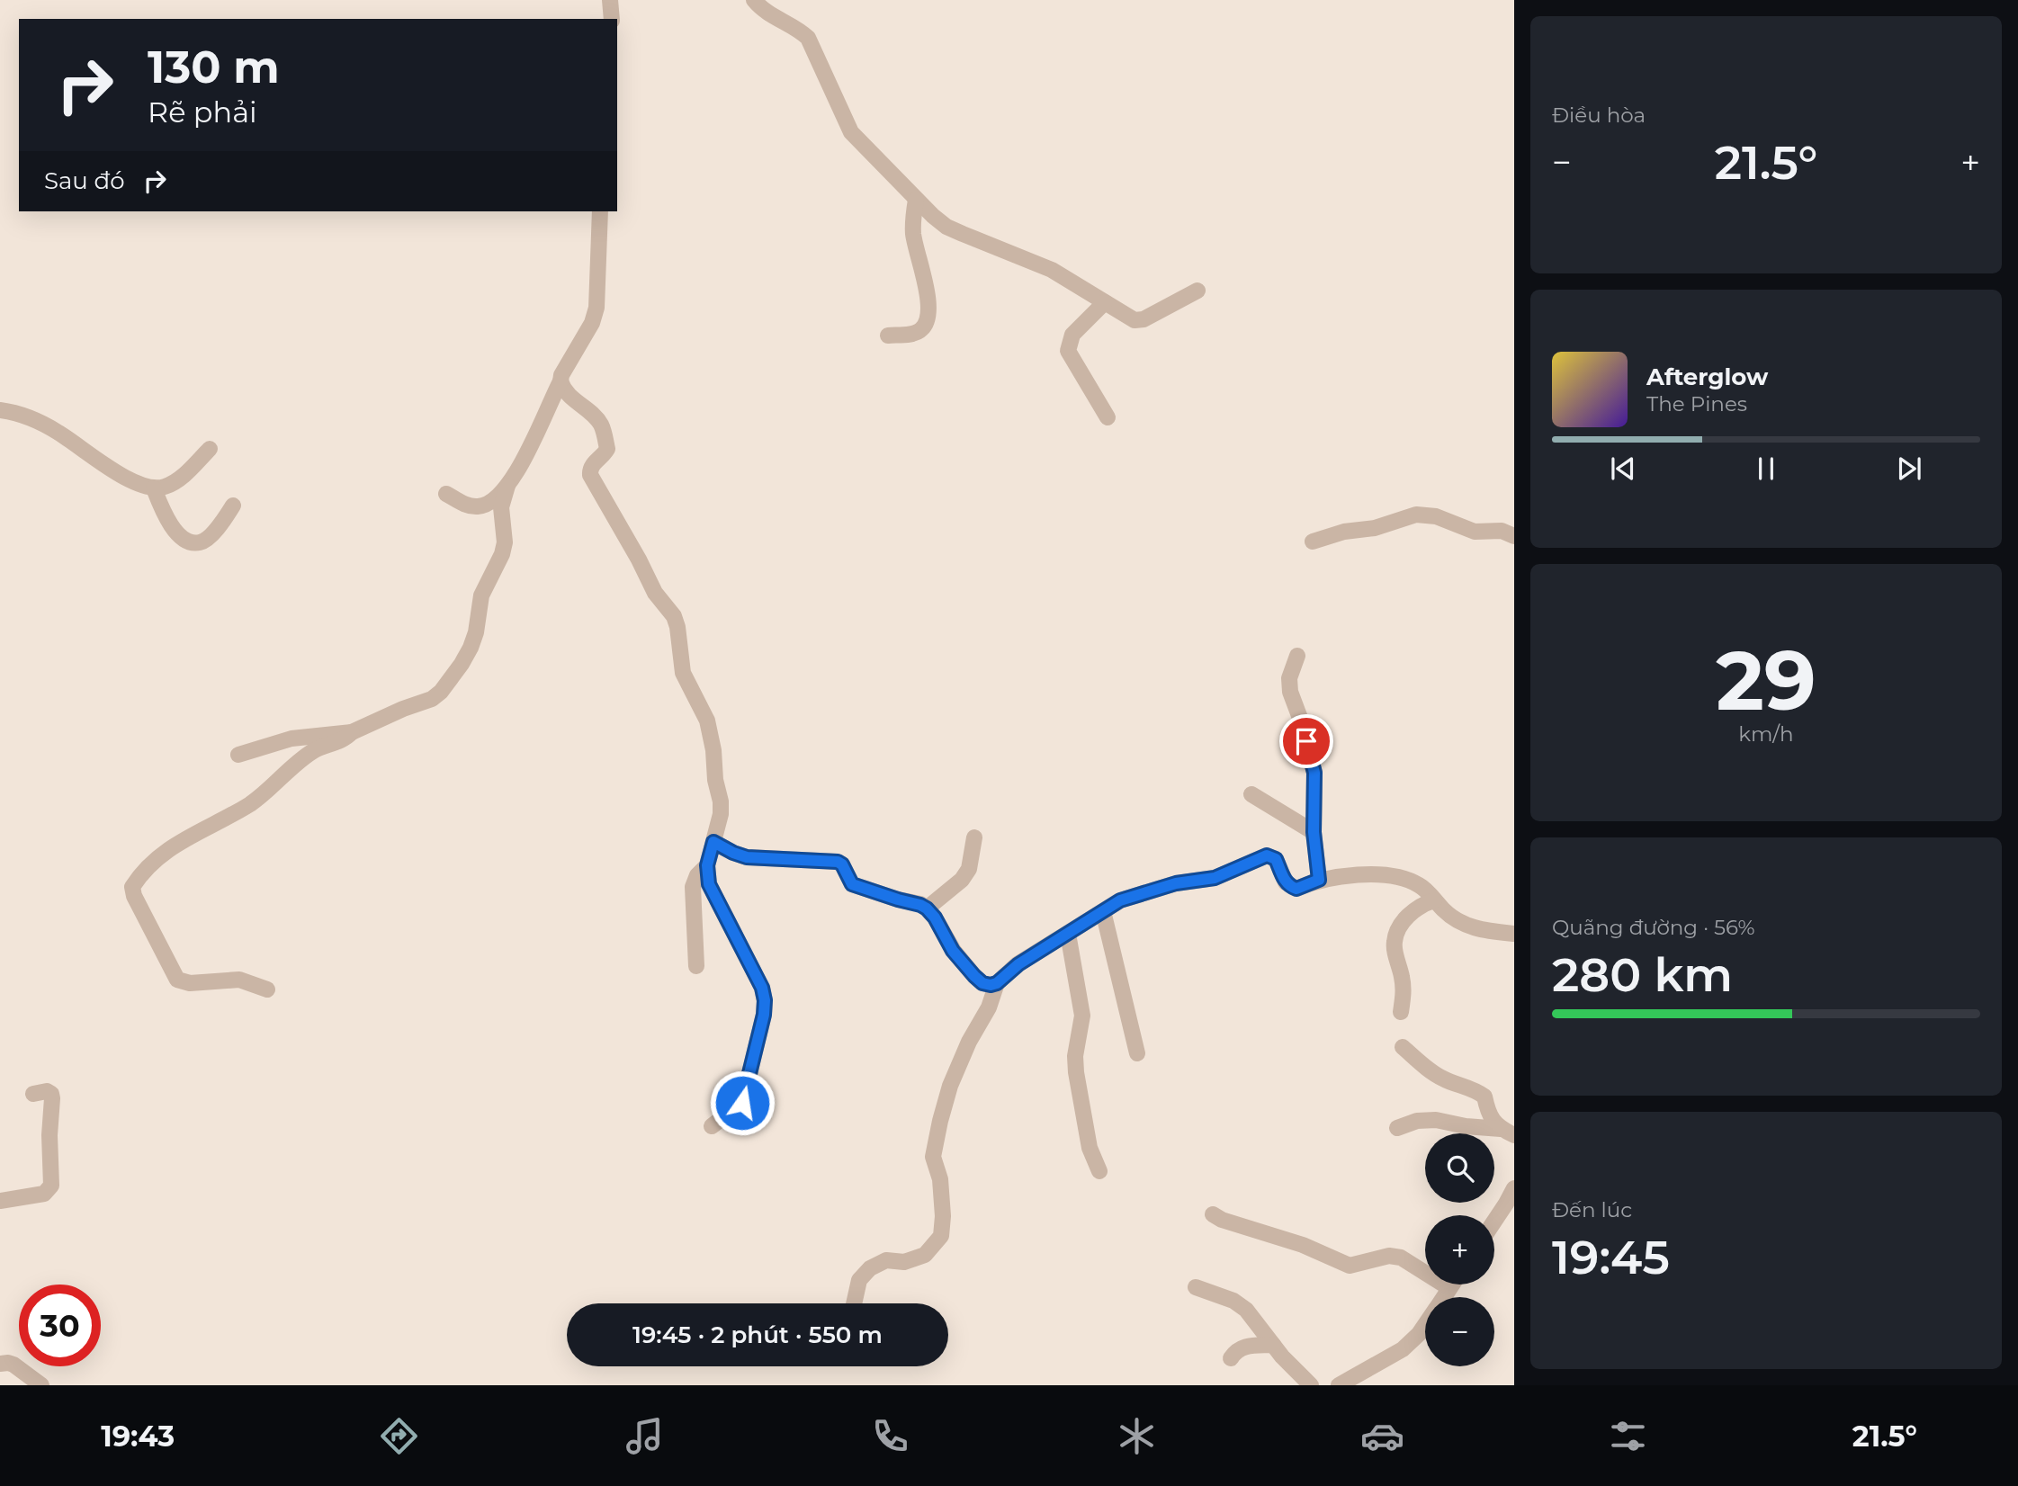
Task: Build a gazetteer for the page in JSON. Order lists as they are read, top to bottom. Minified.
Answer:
{"page":{"tile":["Điều hòa",["29","km/h"],["Quãng đường · 56%","280 km"],["Đến lúc","19:45"]],"turn":["130 m","Rẽ phải"],"heat":["−","21.5°","+"],"then":"Sau đó","song":["Afterglow","The Pines"],"map_buttons":["+","−"],"limit":"30","trip":"19:45 · 2 phút · 550 m","tabs":["19:43","21.5°"]}}
